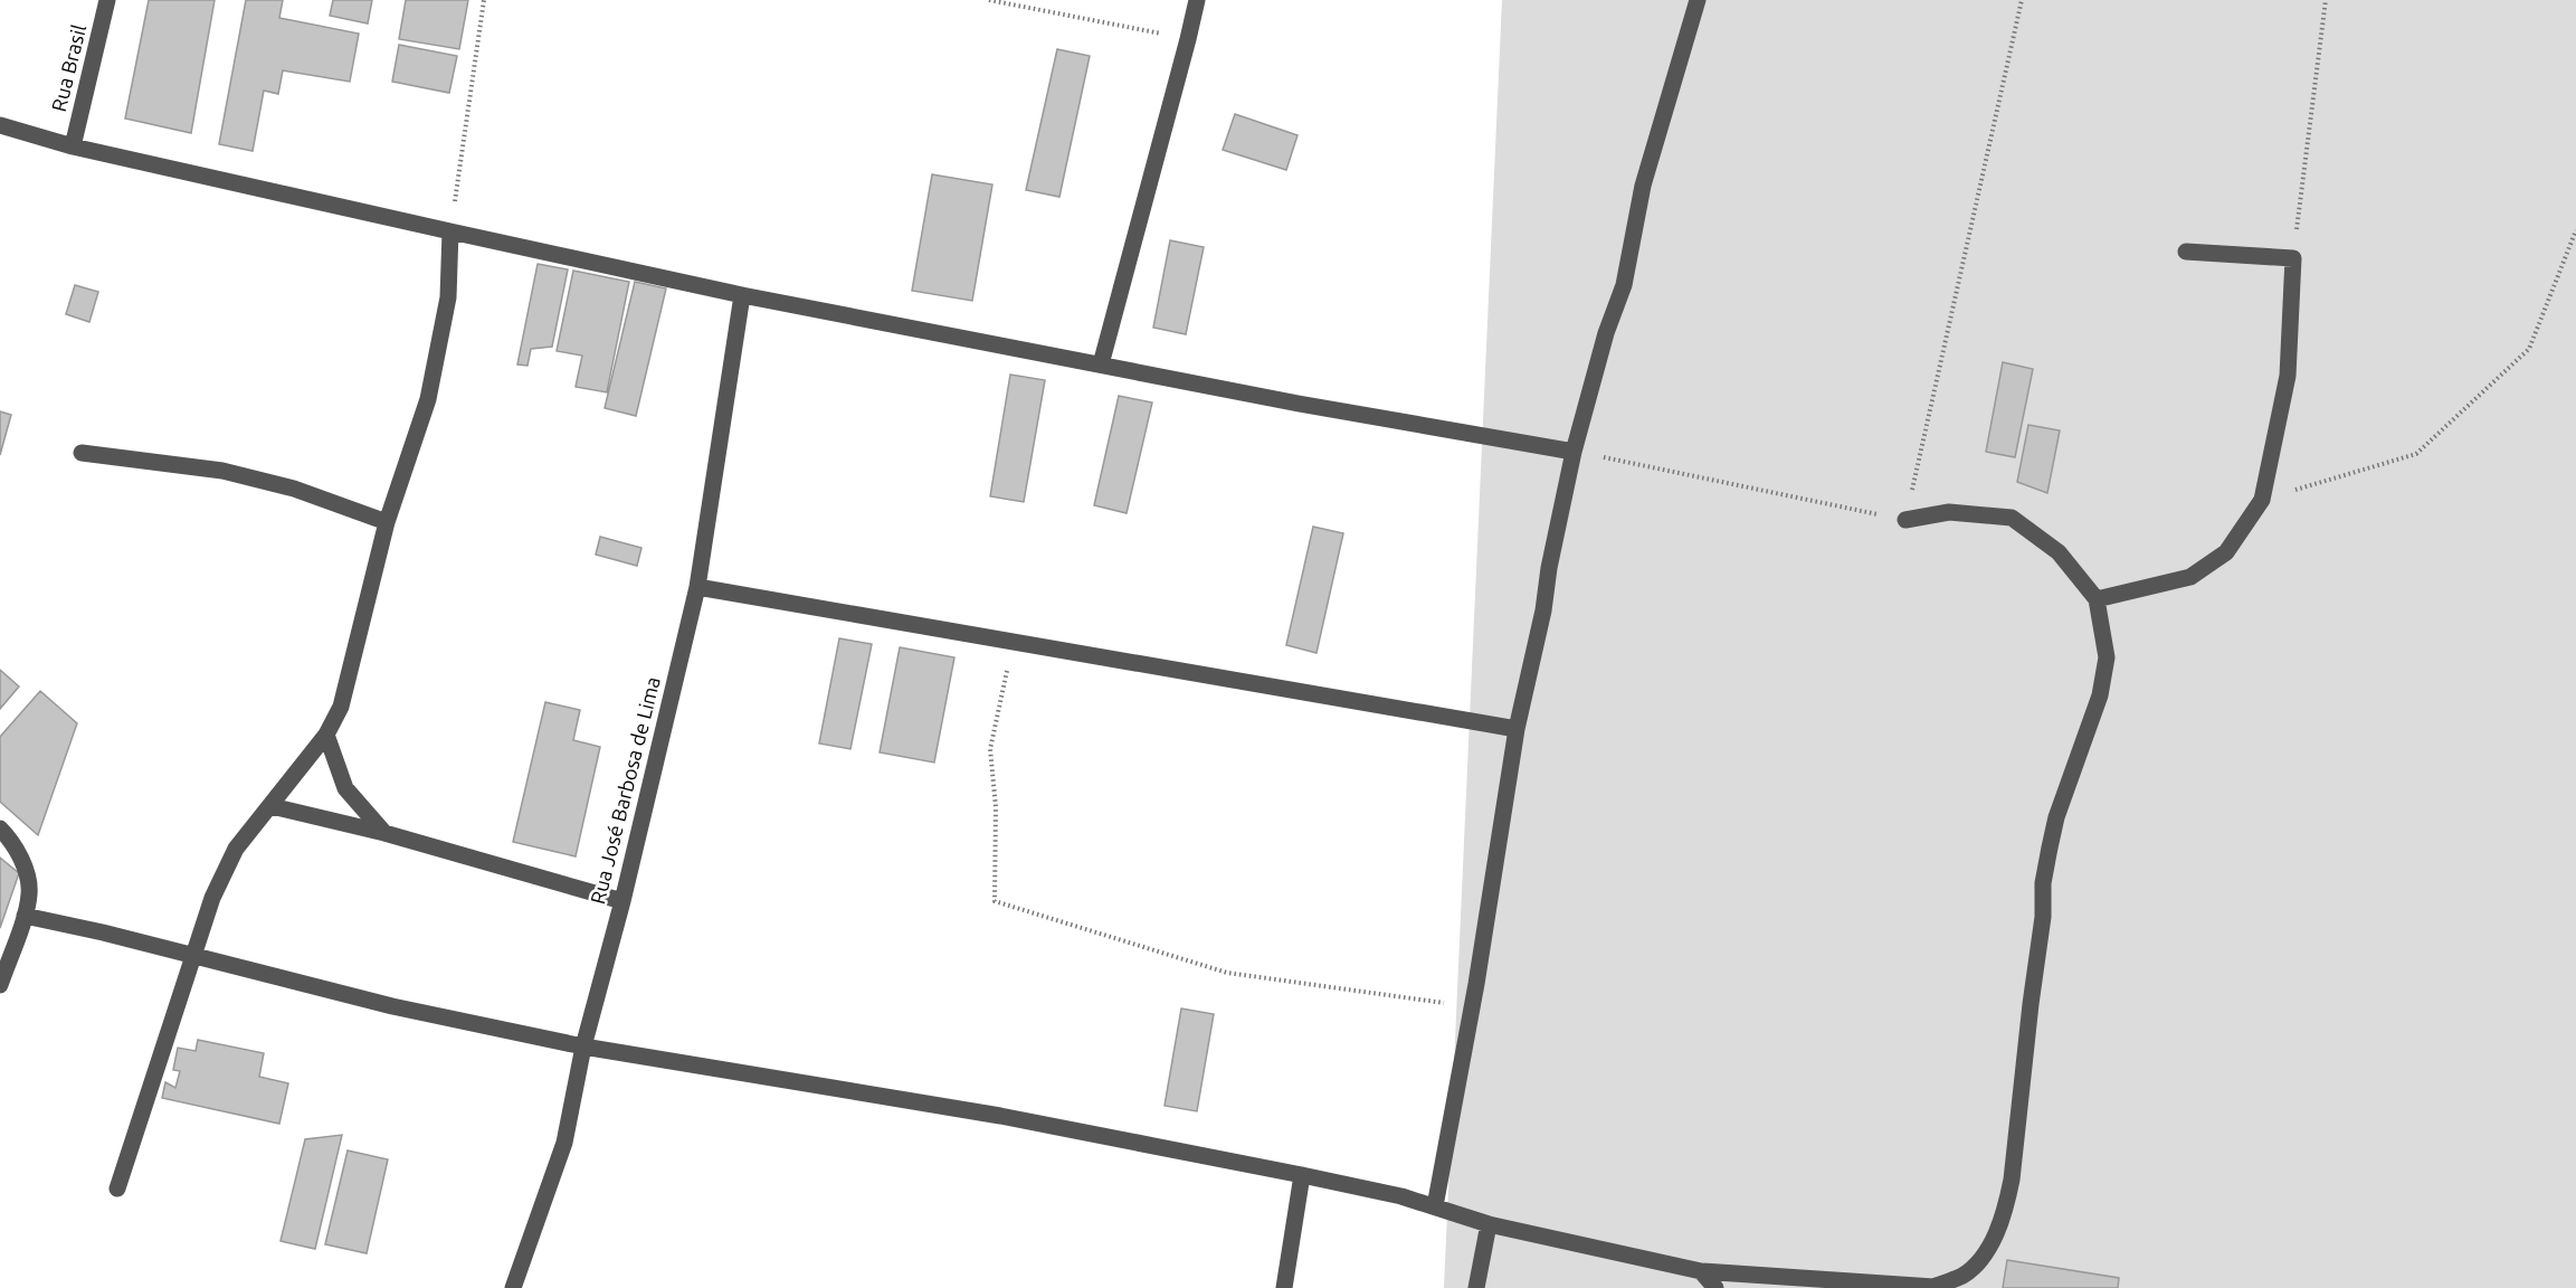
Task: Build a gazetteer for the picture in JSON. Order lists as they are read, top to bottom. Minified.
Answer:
{"streets":{"street":["Rua Brasil","Rua José Barbosa de Lima"]}}
